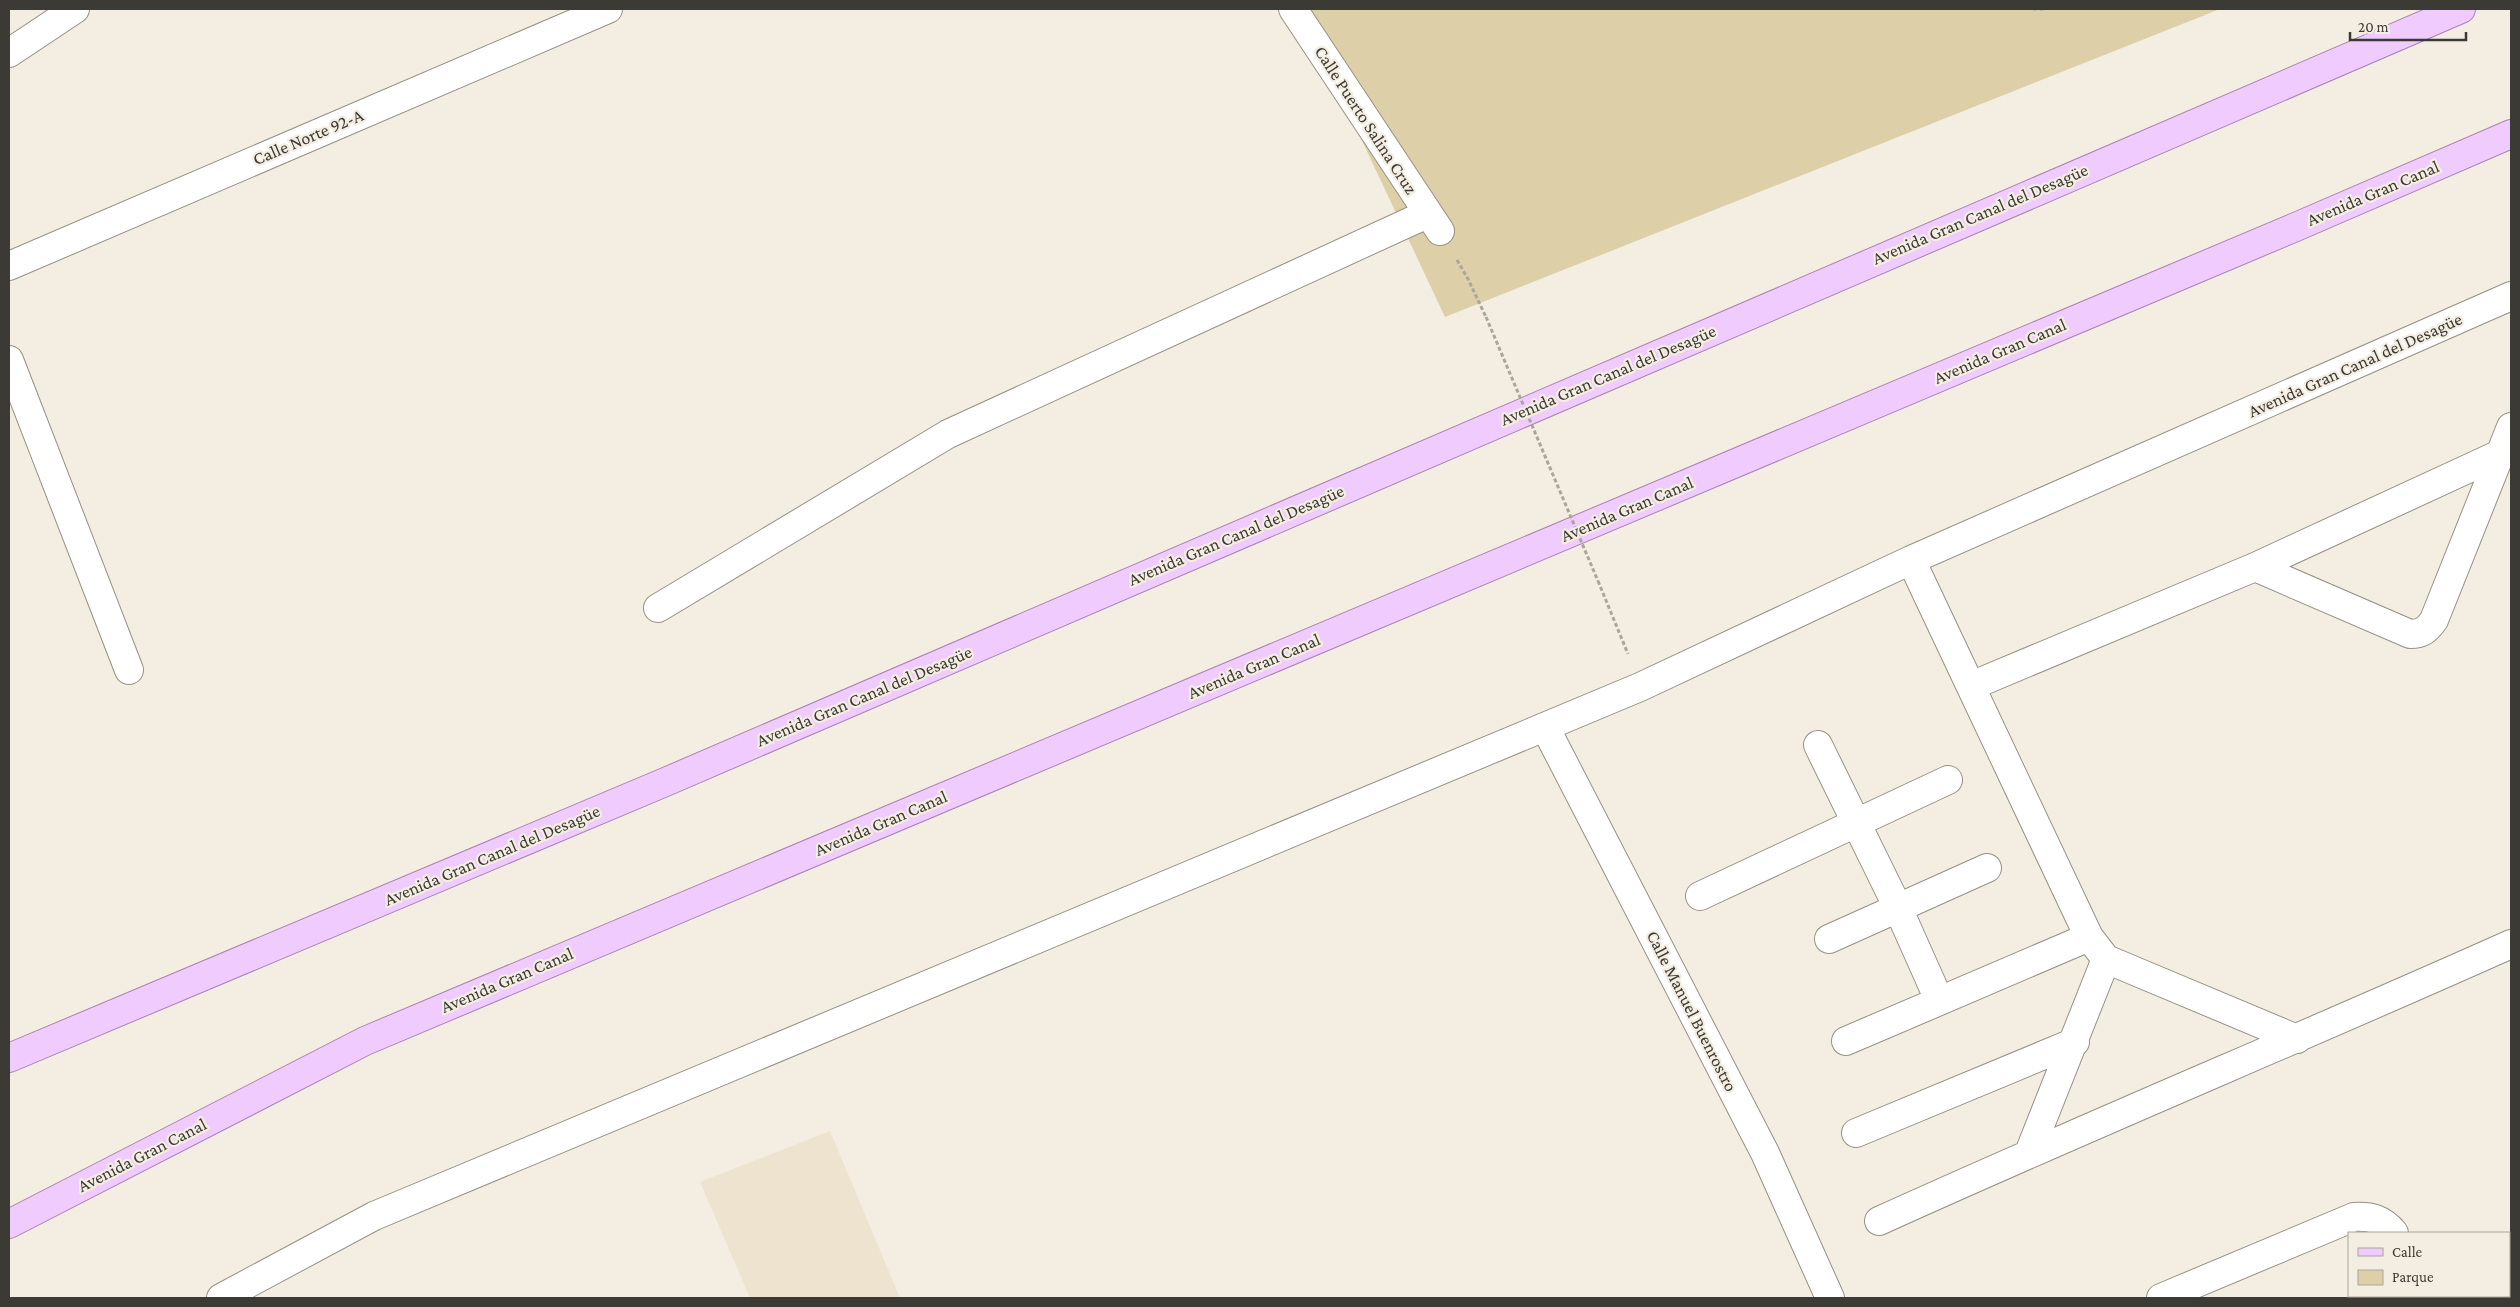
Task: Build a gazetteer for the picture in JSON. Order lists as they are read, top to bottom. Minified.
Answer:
{"streets":{"main road":["Avenida Gran Canal","Avenida Gran Canal del Desagüe"],"street":["Calle Puerto Salina Cruz","Calle Norte 92-A","Calle Manuel Buenrostro"]},"crossings":[["Avenida Gran Canal del Desagüe","Calle Manuel Buenrostro"]],"legend":["Calle","Parque"],"scale_bar":"20 m"}
